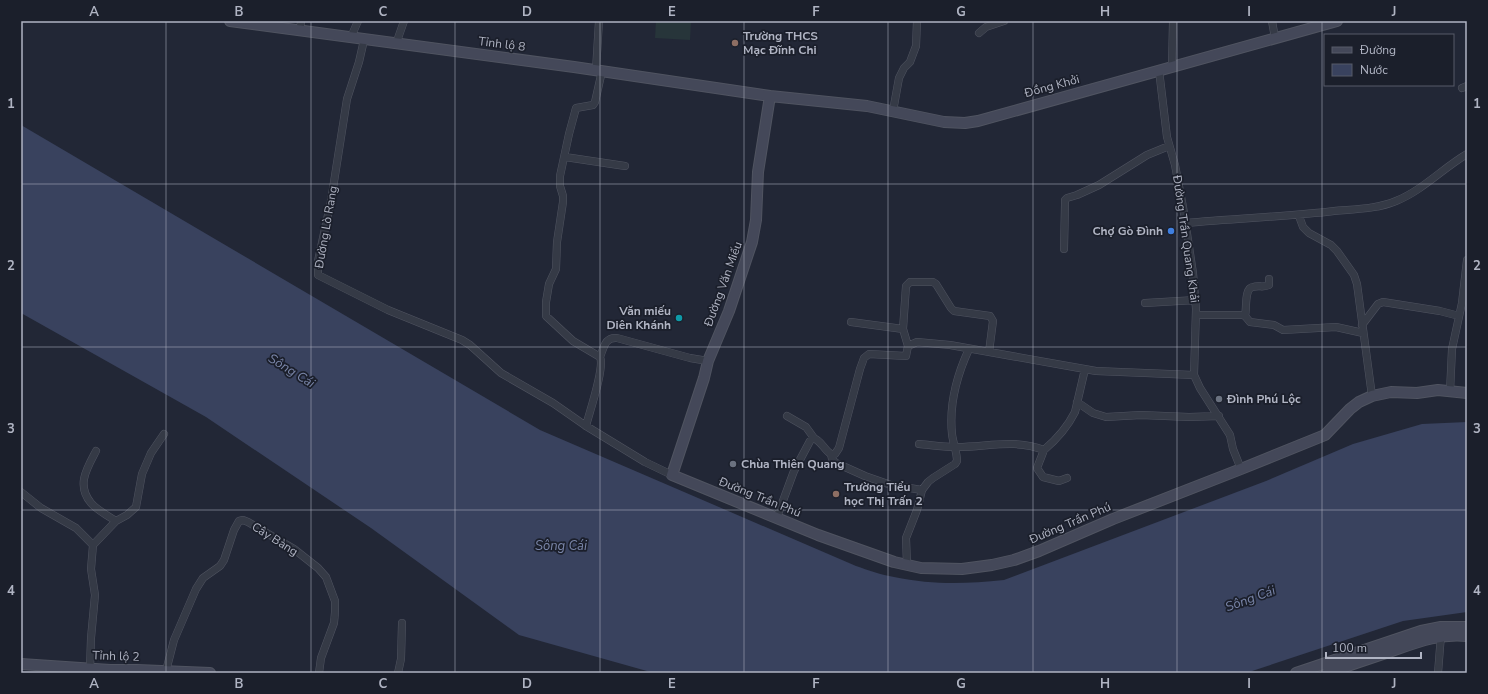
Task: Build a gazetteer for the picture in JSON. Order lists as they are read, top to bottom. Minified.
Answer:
{"streets":{"main road":["Tỉnh lộ 8","Đồng Khởi","Đường Văn Miếu","Đường Trần Phú","Tỉnh lộ 2"],"street":["Đường Lò Rang","Đường Trần Quang Khải","Cây Bàng"]},"crossings":[["Tỉnh lộ 8","Đồng Khởi"],["Tỉnh lộ 8","Đường Lò Rang"],["Tỉnh lộ 8","Đường Văn Miếu"],["Đồng Khởi","Đường Trần Quang Khải"],["Đồng Khởi","Đường Văn Miếu"],["Đường Trần Quang Khải","Đường Trần Phú"],["Đường Văn Miếu","Đường Trần Phú"],["Cây Bàng","Tỉnh lộ 2"]],"water":["Sông Cái"],"places":["Trường THCS Mạc Đĩnh Chi","Chợ Gò Đình","Văn miếu Diên Khánh","Đình Phú Lộc","Chùa Thiên Quang","Trường Tiểu học Thị Trấn 2"],"legend":["Đường","Nước"],"scale_bar":"100 m","grid":{"columns":["A","B","C","D","E","F","G","H","I","J"],"rows":["1","2","3","4"]}}
